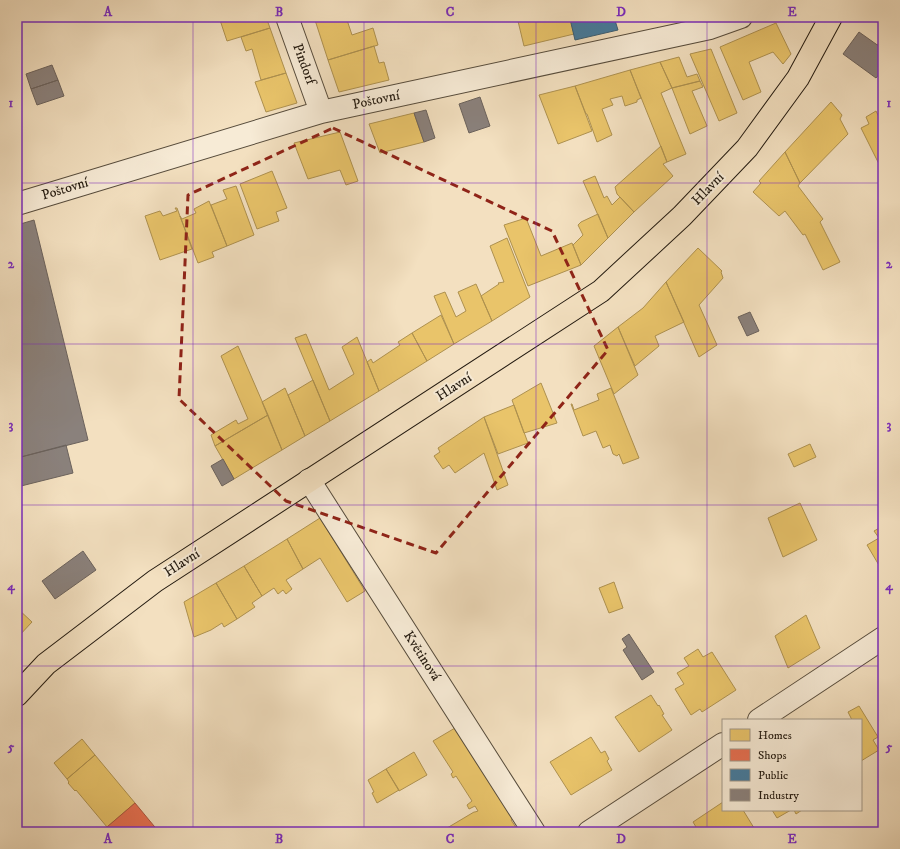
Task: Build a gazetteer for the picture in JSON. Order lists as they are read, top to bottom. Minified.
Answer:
{"streets":{"main road":["Hlavní"],"street":["Pindorf","Poštovní","Květinová"]},"crossings":[["Pindorf","Poštovní"],["Hlavní","Květinová"]],"legend":["Homes","Shops","Public","Industry"],"grid":{"columns":["A","B","C","D","E"],"rows":["1","2","3","4","5"]}}
